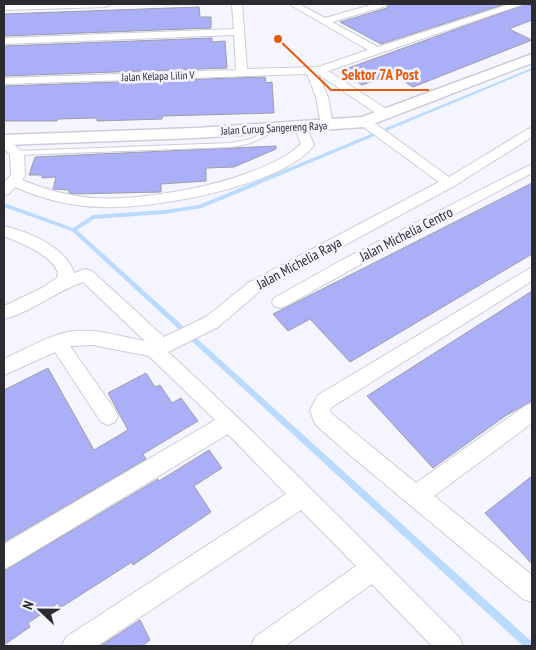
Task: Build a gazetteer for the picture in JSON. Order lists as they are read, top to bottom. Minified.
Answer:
{"streets":{"main road":["Jalan Curug Sangereng Raya"],"street":["Jalan Kelapa Lilin V","Jalan Michelia Centro","Jalan Michelia Raya"]},"places":["Sektor 7A Post"],"north":"left"}
